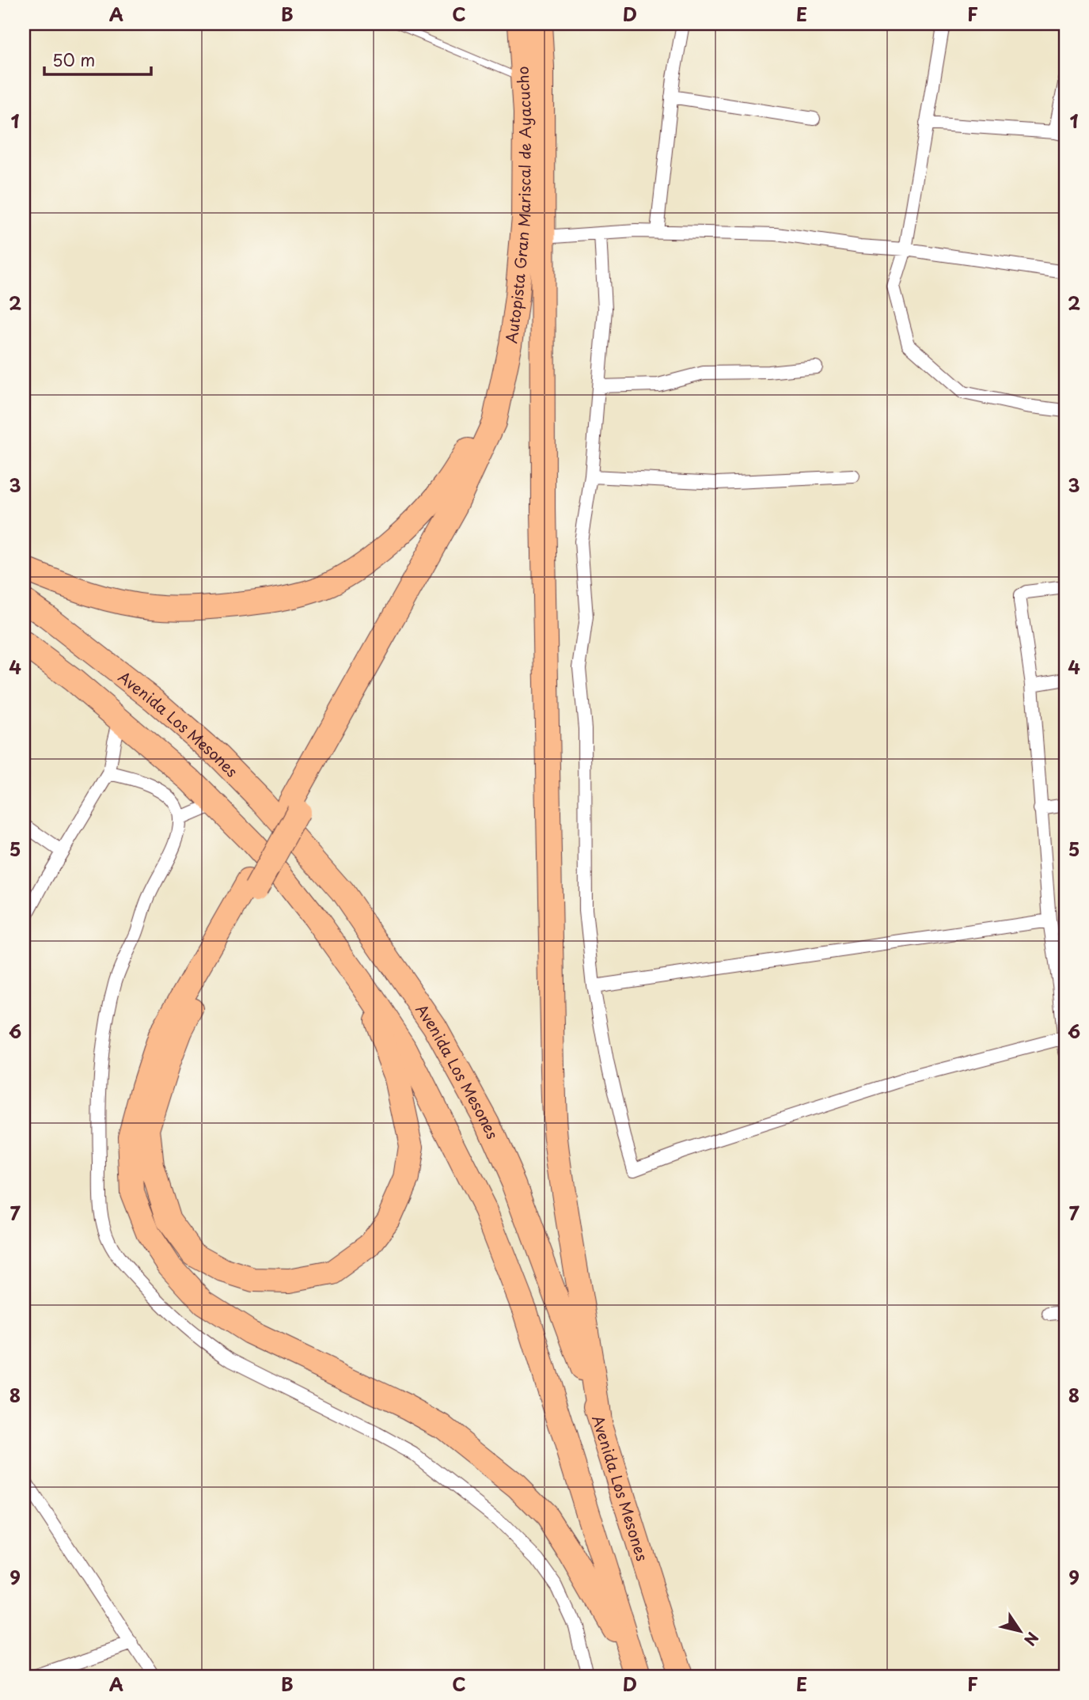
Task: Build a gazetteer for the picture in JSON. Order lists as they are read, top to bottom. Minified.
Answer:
{"streets":{"highway":["Autopista Gran Mariscal de Ayacucho","Avenida Los Mesones"]},"scale_bar":"50 m","north":"bottom right","grid":{"columns":["A","B","C","D","E","F"],"rows":["1","2","3","4","5","6","7","8","9"]}}
